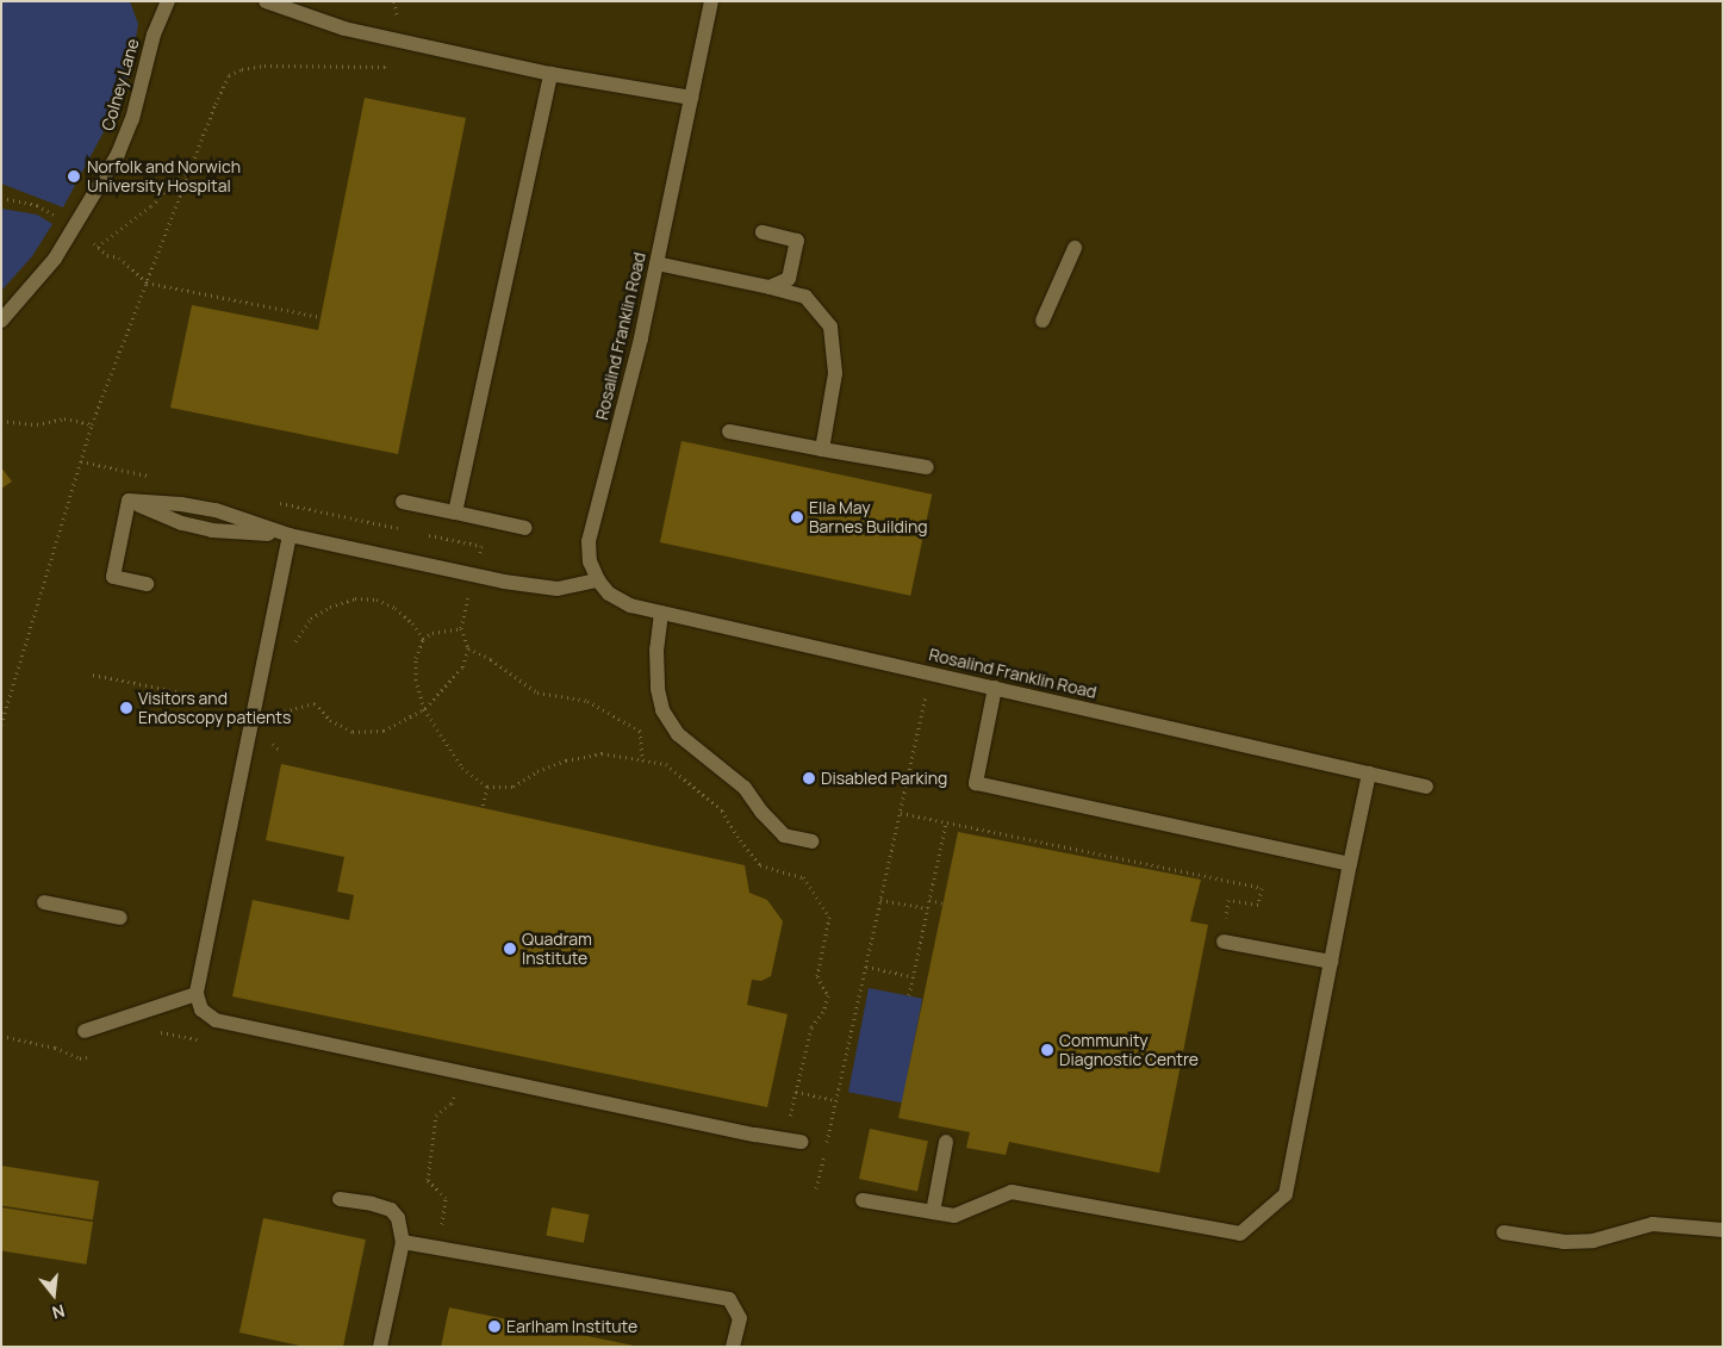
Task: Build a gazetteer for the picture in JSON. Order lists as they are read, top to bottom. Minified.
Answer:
{"streets":{"street":["Colney Lane","Rosalind Franklin Road"]},"places":["Norfolk and Norwich University Hospital","Ella May Barnes Building","Visitors and Endoscopy patients","Disabled Parking","Quadram Institute","Community Diagnostic Centre","Earlham Institute"],"north":"bottom"}
